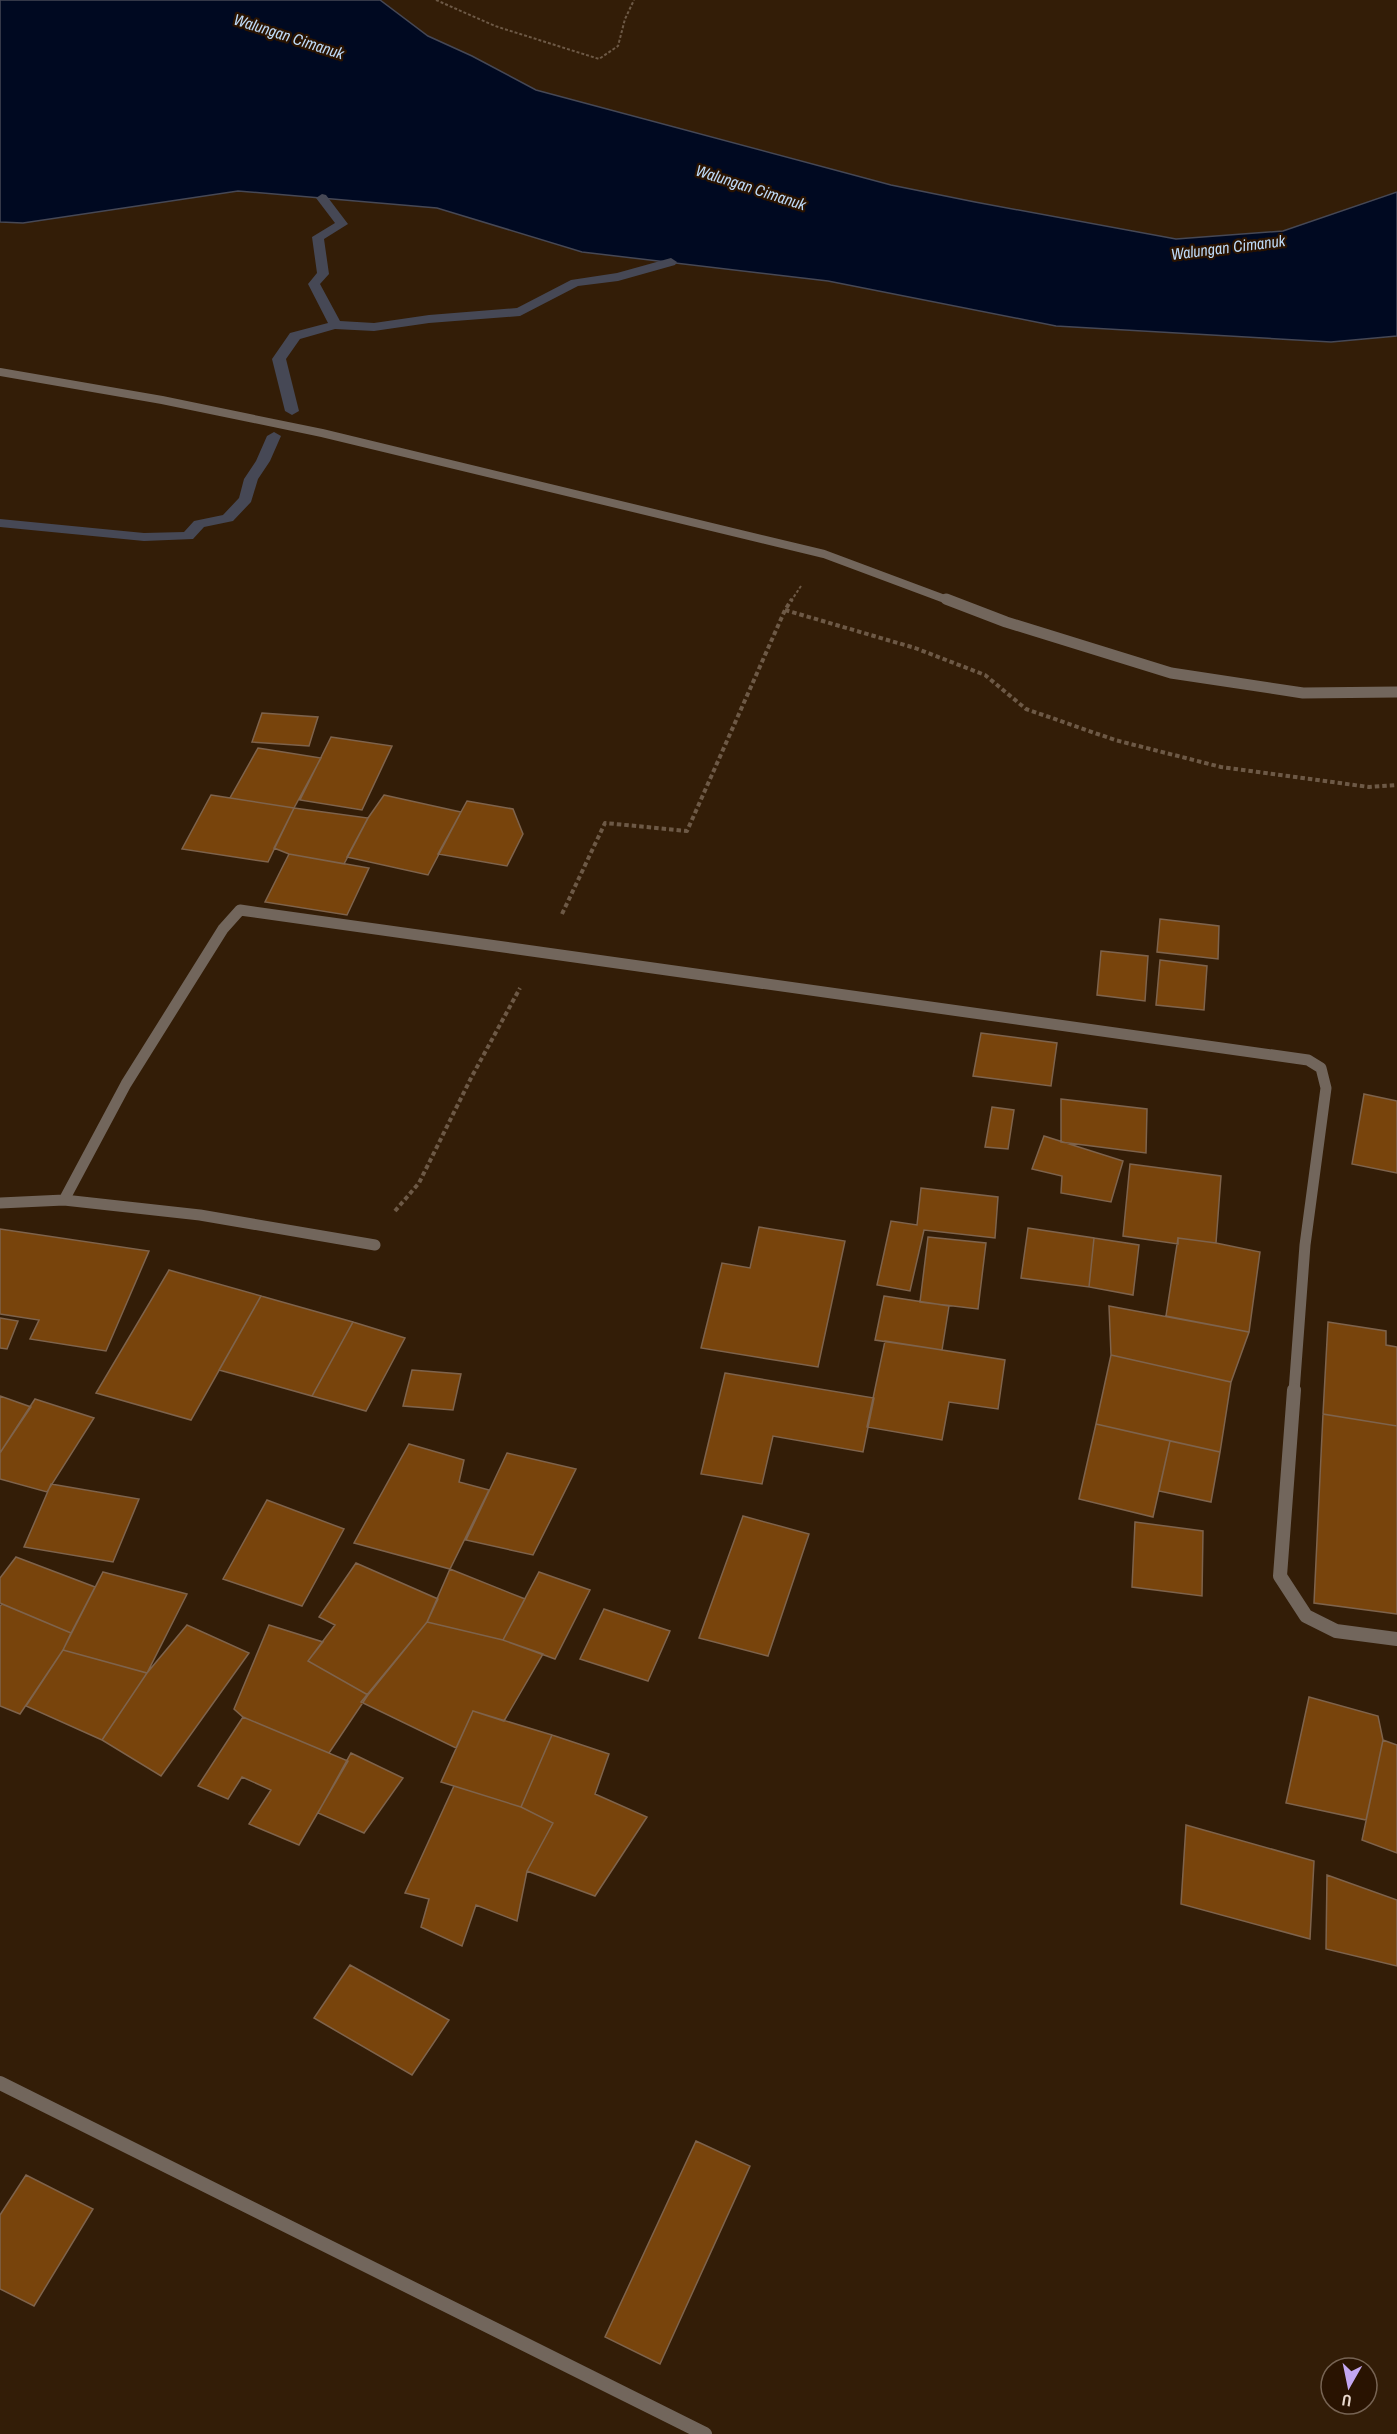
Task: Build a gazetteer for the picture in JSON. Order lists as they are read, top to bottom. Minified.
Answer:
{"water":["Walungan Cimanuk"],"north":"bottom"}
